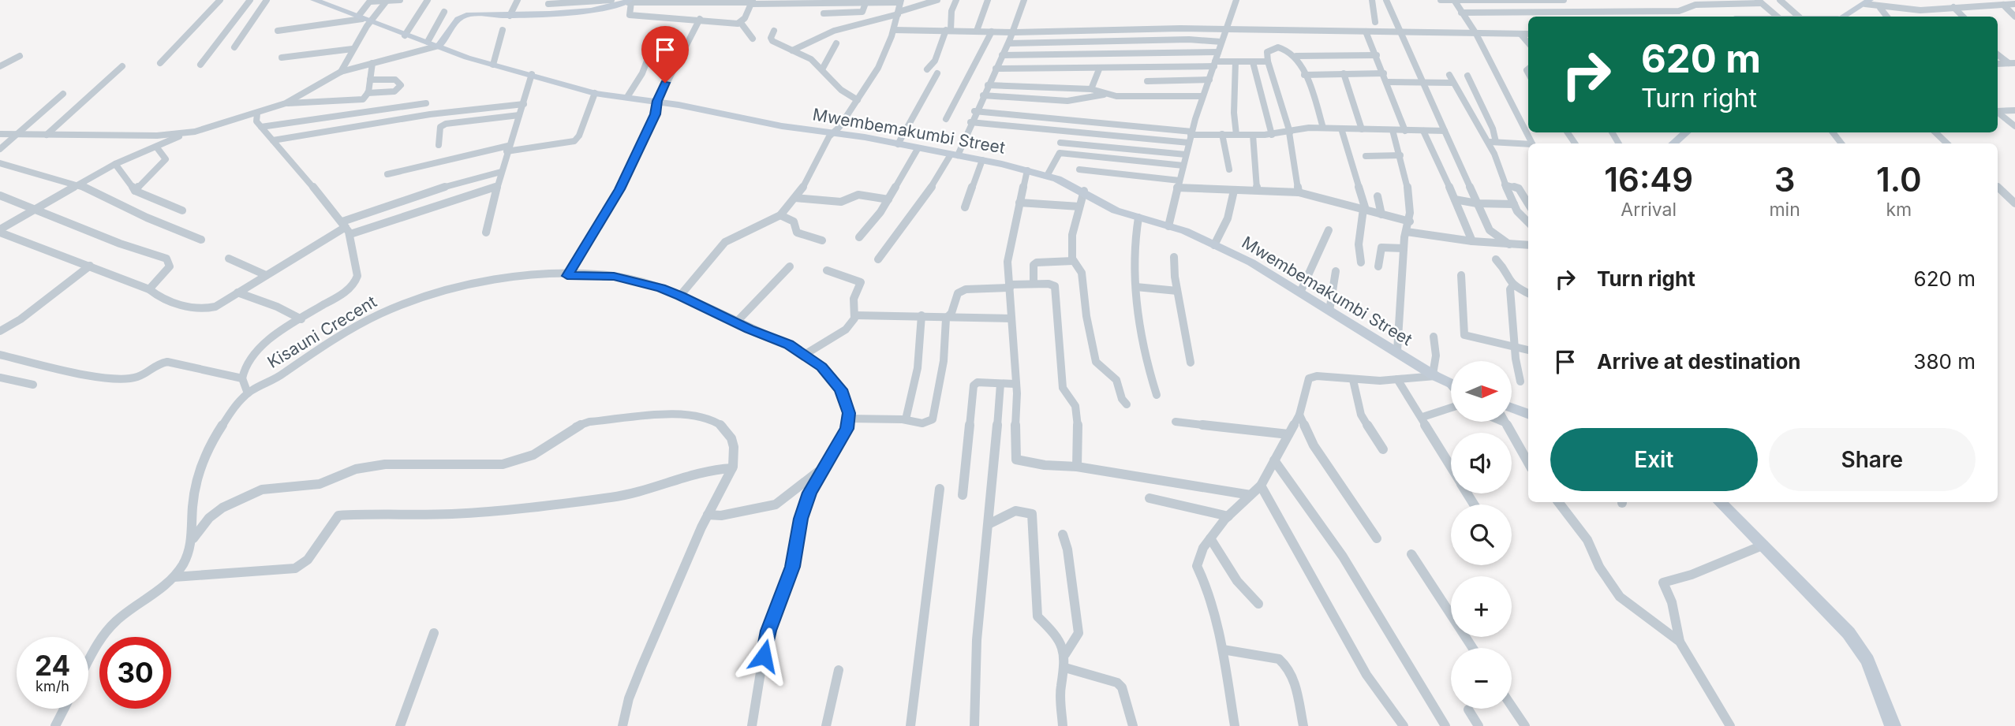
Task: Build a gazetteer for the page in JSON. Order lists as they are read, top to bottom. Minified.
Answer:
{"streets":{"street":["Mwembemakumbi Street","Kisauni Crecent"]},"north":"right","page":{"turn":["620 m","Turn right"],"eta":["16:49","Arrival","3","min","1.0","km"],"list":[{"name":"Turn right","value":"620 m"},{"name":"Arrive at destination","value":"380 m"}],"map_buttons":["+","−"],"buttons":["Exit","Share"],"speed":"24 km/h","limit":"30"}}
